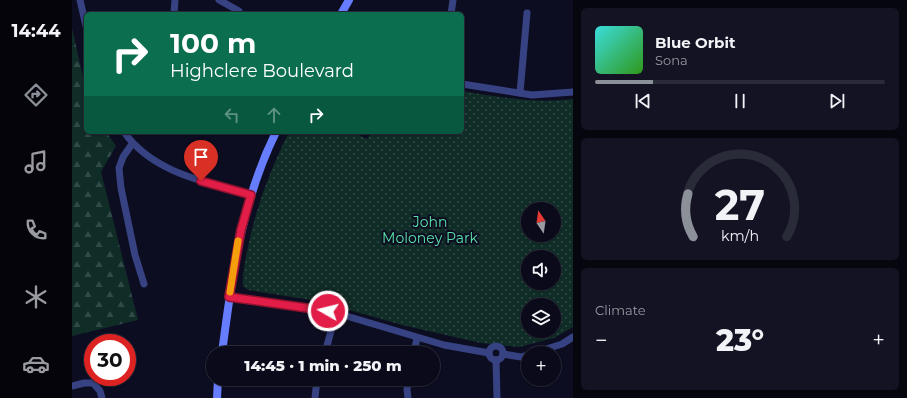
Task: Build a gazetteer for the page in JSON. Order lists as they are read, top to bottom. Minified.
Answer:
{"parks":["John Moloney Park"],"north":"top","page":{"tabs":"14:44","turn":["100 m","Highclere Boulevard"],"song":["Blue Orbit","Sona"],"map_buttons":"+","tile":"Climate","heat":["−","23°","+"],"limit":"30","trip":"14:45 · 1 min · 250 m","gauge":["27","km/h"]}}
